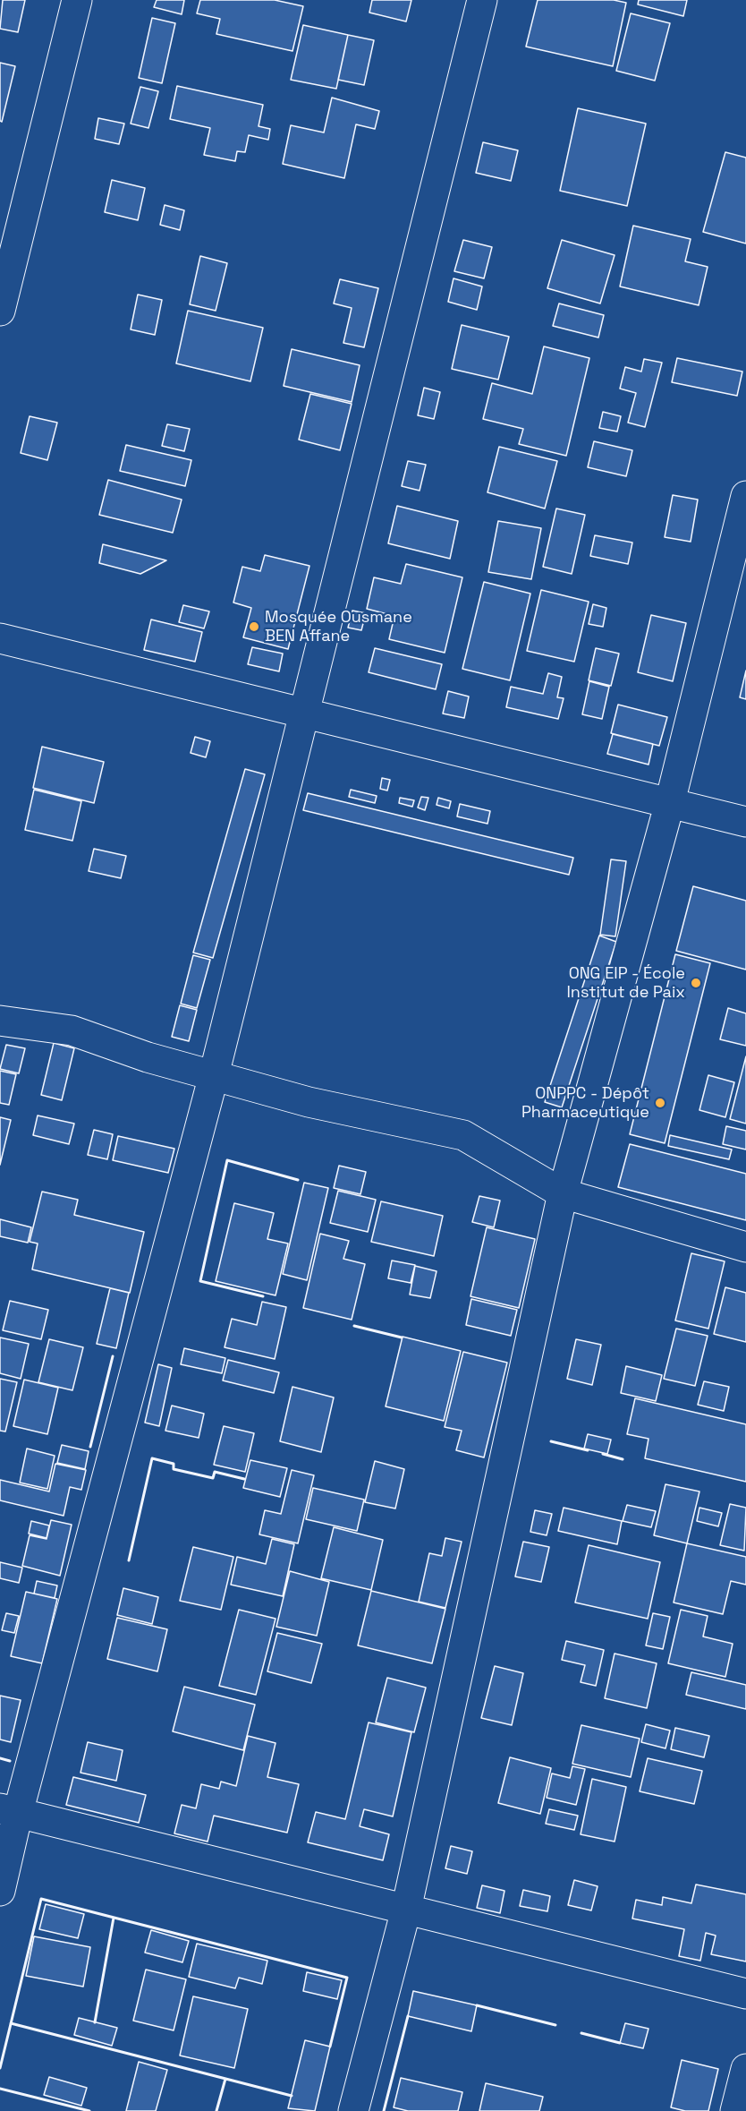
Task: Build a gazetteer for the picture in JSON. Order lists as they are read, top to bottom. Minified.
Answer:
{"places":["Mosquée Ousmane BEN Affane","ONG EIP - École Institut de Paix","ONPPC - Dépôt Pharmaceutique"]}
